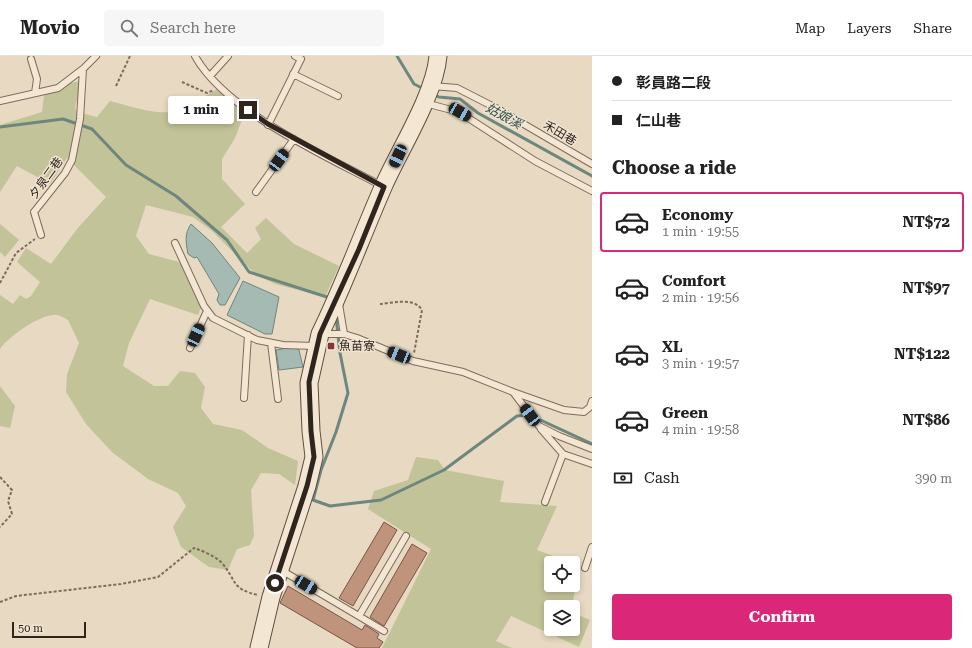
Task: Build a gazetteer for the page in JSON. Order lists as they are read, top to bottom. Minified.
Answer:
{"streets":{"lane":["禾田巷","夕泉二巷"]},"water":["姑娘溪"],"places":{"transit":["魚苗寮"]},"scale_bar":"50 m","page":{"header":"Movio","search":"Search here","nav":["Map","Layers","Share"],"banner":["彰員路二段","仁山巷"],"bubble":"1 min","heading":"Choose a ride","list":[{"name":"Economy","note":"1 min · 19:55","value":"NT$72"},{"name":"Comfort","note":"2 min · 19:56","value":"NT$97"},{"name":"XL","note":"3 min · 19:57","value":"NT$122"},{"name":"Green","note":"4 min · 19:58","value":"NT$86"}],"pay":["Cash","390 m"],"buttons":"Confirm","scale":"50 m"}}
